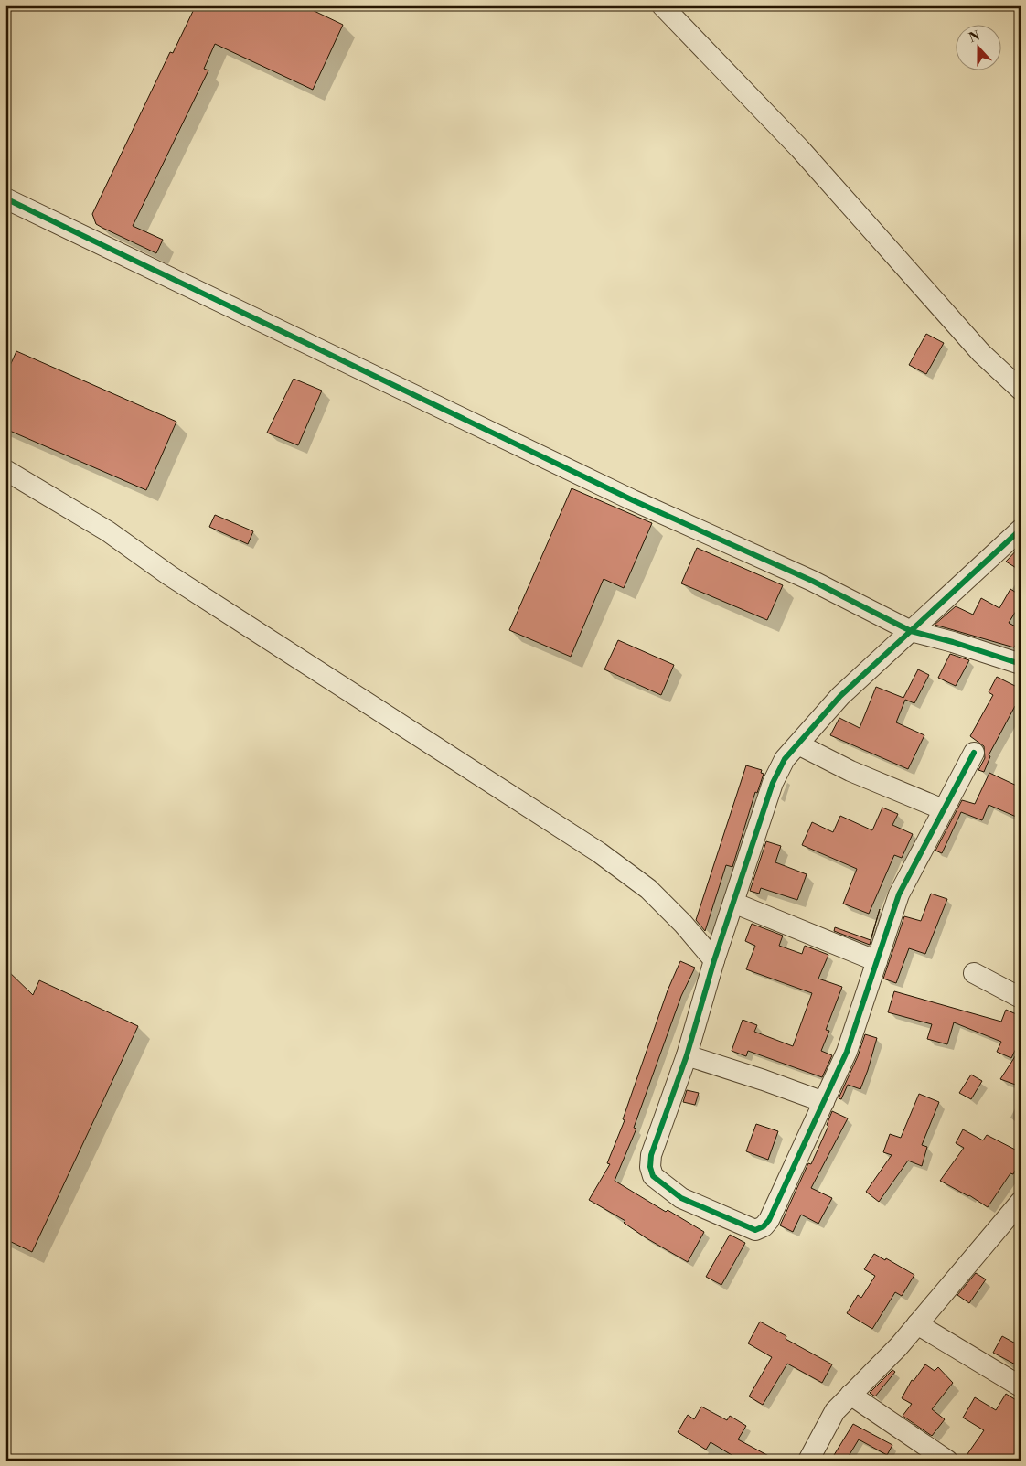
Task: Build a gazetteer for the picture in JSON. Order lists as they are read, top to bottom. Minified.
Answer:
{"north":"top"}
